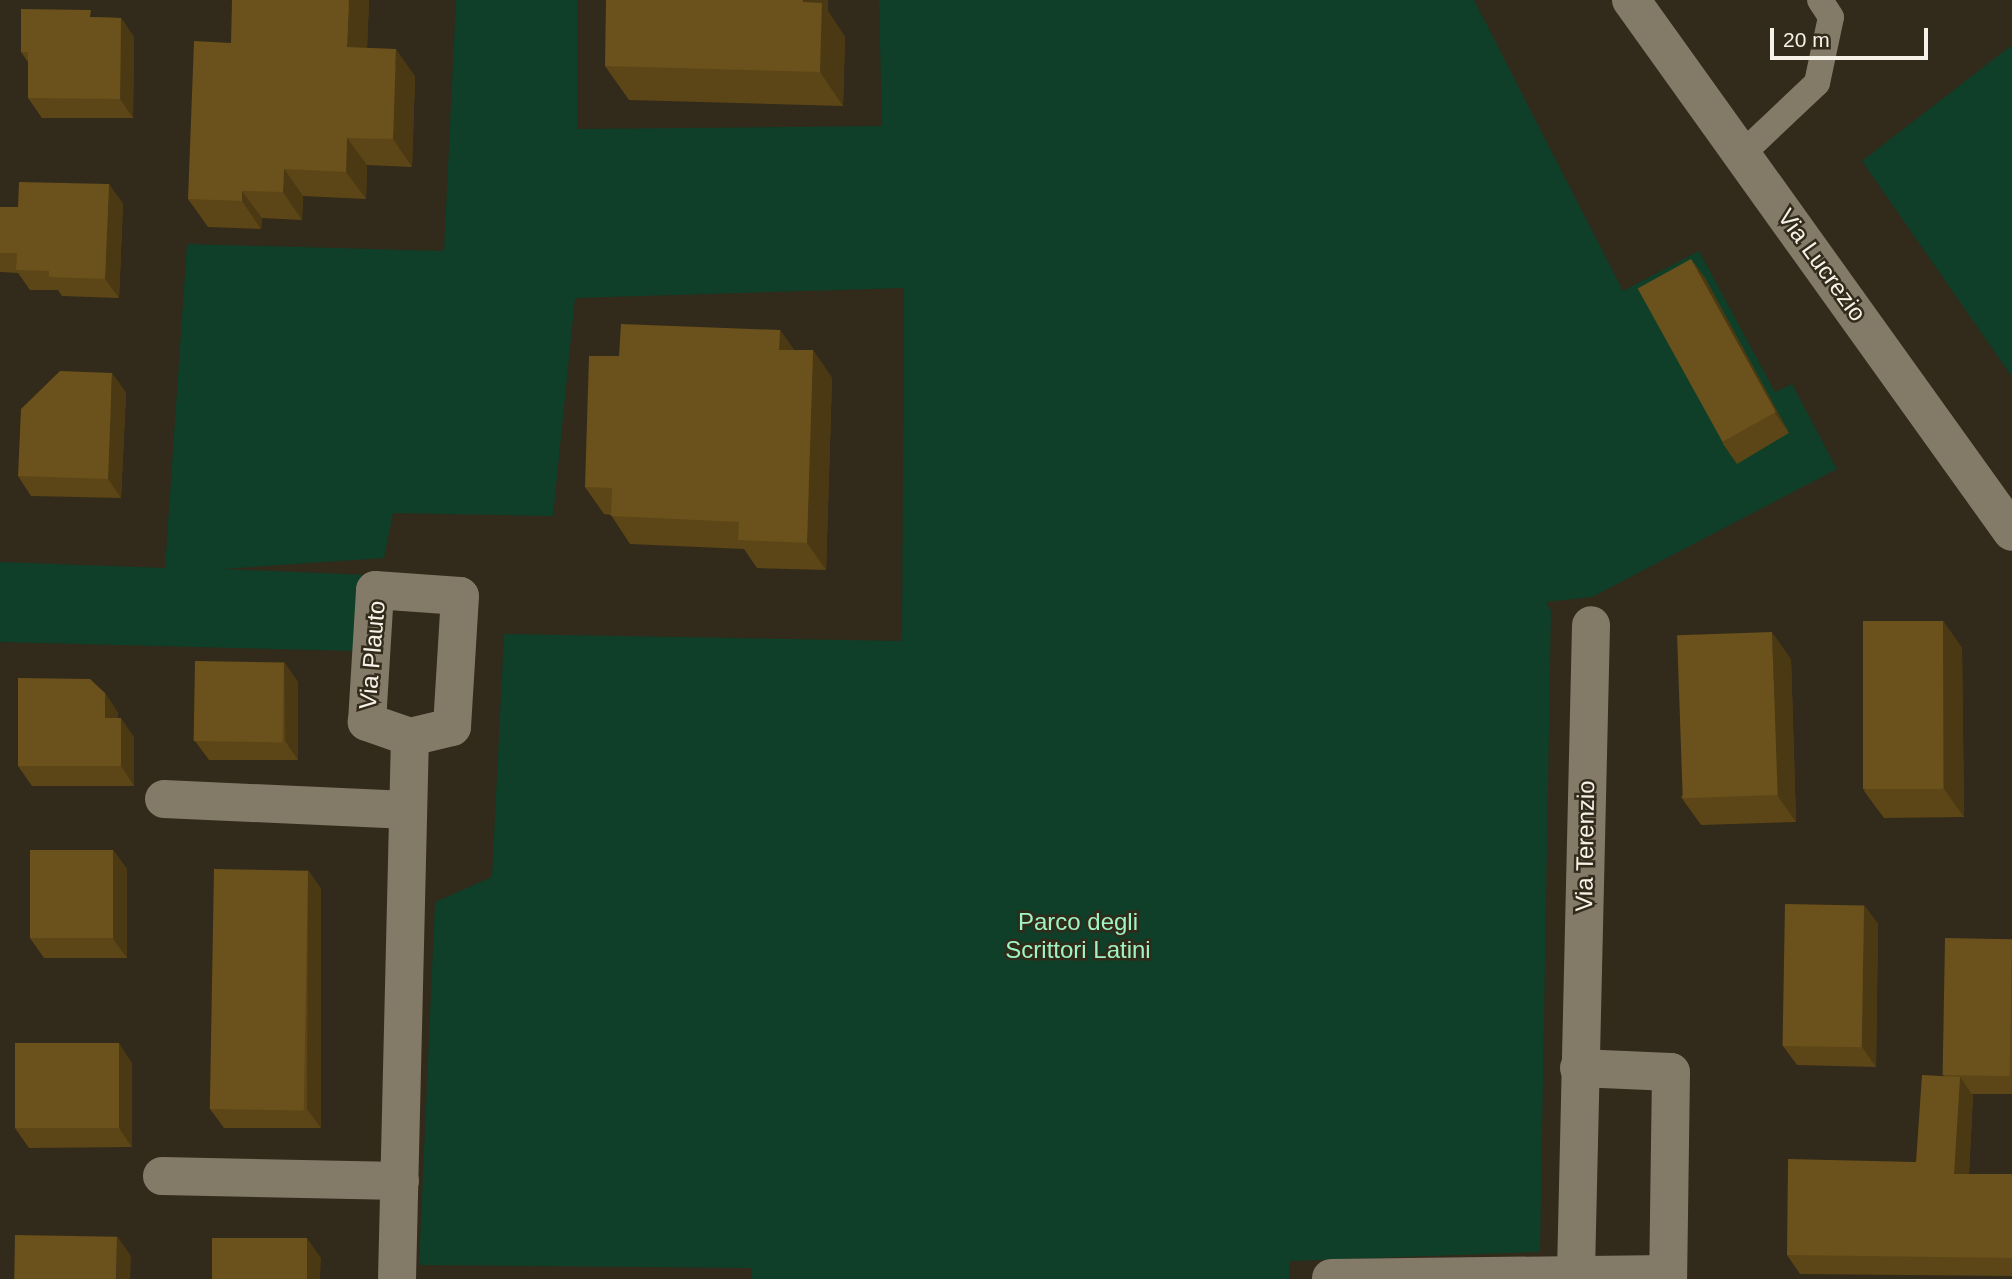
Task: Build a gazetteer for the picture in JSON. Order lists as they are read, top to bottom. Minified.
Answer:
{"streets":{"street":["Via Lucrezio","Via Terenzio"]},"parks":["Parco degli Scrittori Latini"],"scale_bar":"20 m"}
